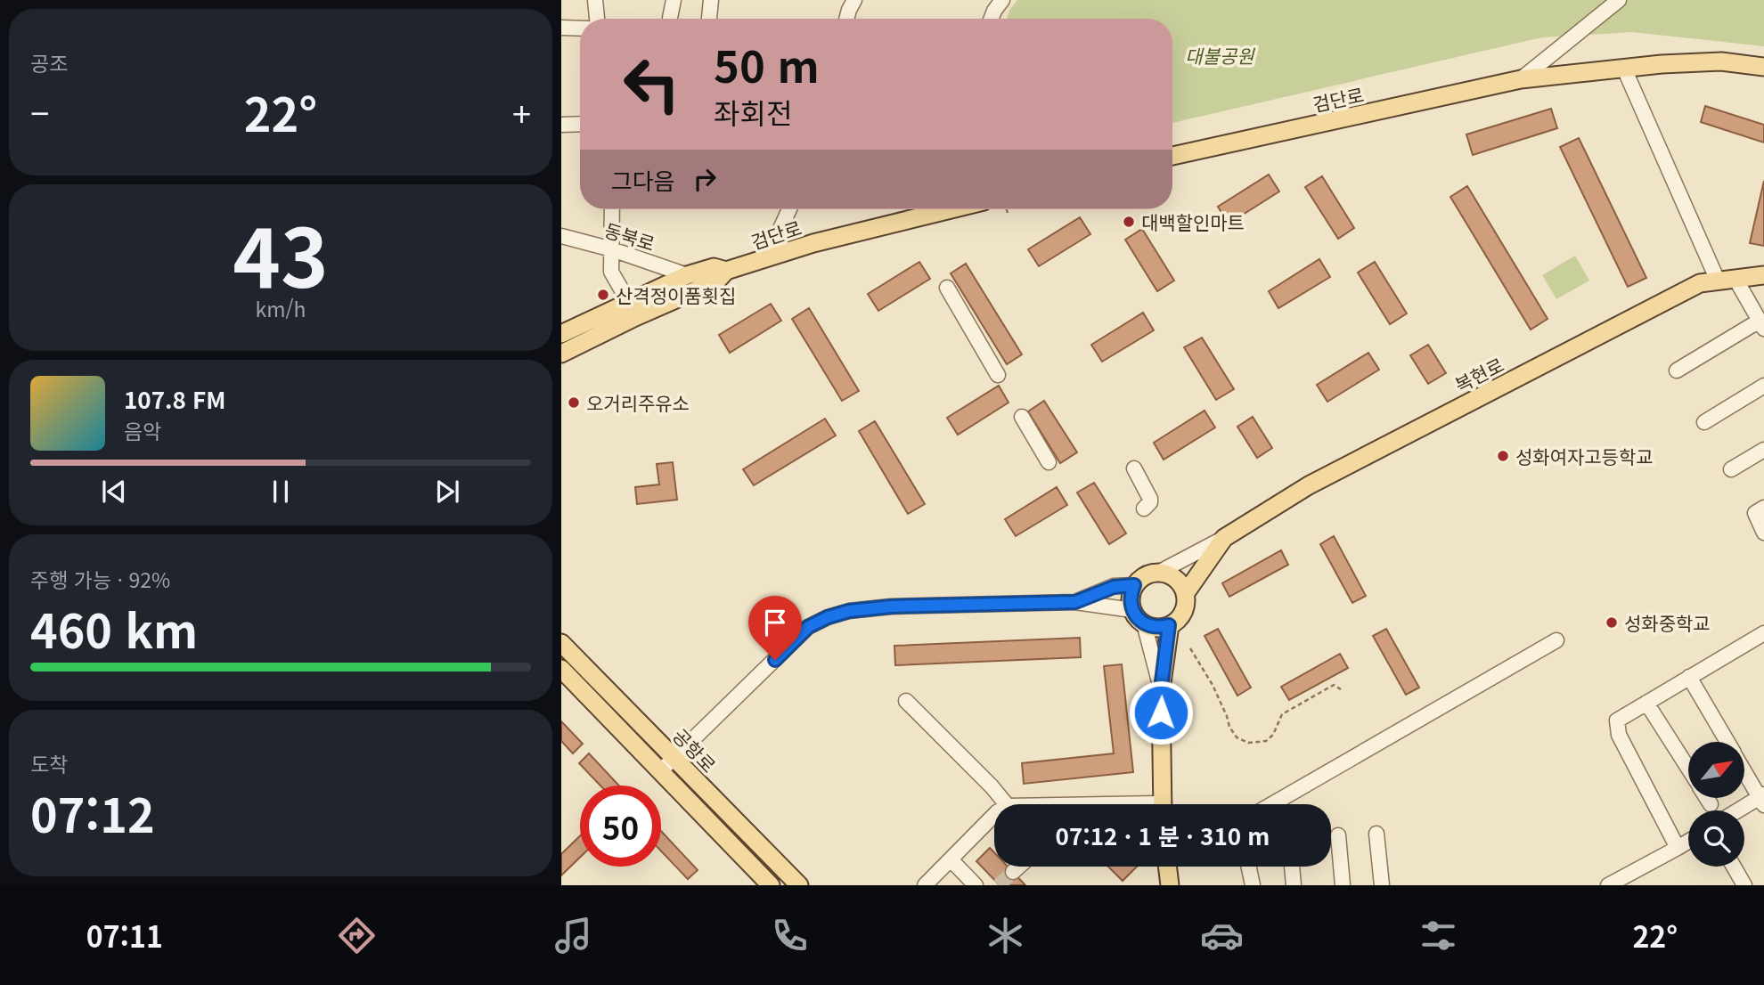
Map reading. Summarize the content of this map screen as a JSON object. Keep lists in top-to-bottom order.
{
  "streets": {
    "main road": ["검단로", "복현로", "공항로"],
    "street": ["동북로"]
  },
  "crossings": [
    ["검단로", "동북로"]
  ],
  "parks": ["대불공원"],
  "places": [
    "대백할인마트",
    "산격정이품횟집",
    "오거리주유소",
    "성화여자고등학교",
    "성화중학교"
  ],
  "north": "top right",
  "page": {
    "tile": [
      "공조",
      ["43", "km/h"],
      ["주행 가능 · 92%", "460 km"],
      ["도착", "07:12"]
    ],
    "turn": ["50 m", "좌회전"],
    "heat": ["−", "22°", "+"],
    "then": "그다음",
    "song": ["107.8 FM", "음악"],
    "limit": "50",
    "trip": "07:12 · 1 분 · 310 m",
    "tabs": ["07:11", "22°"]
  }
}
